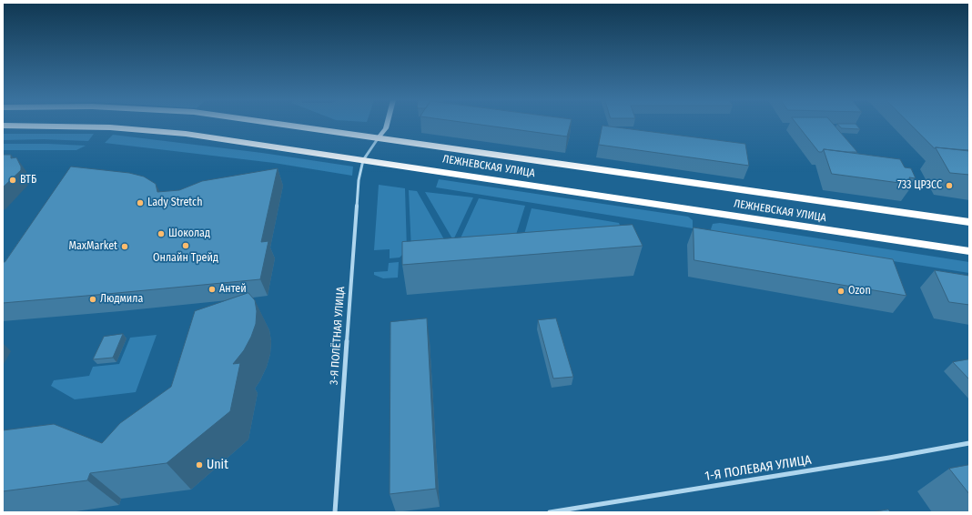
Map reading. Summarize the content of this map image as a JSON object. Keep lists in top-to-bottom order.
{
  "streets": {
    "highway": ["ЛЕЖНЕВСКАЯ УЛИЦА"],
    "street": ["3-Я ПОЛЁТНАЯ УЛИЦА", "1-Я ПОЛЕВАЯ УЛИЦА"]
  },
  "crossings": [
    ["ЛЕЖНЕВСКАЯ УЛИЦА", "3-Я ПОЛЁТНАЯ УЛИЦА"]
  ],
  "places": [
    "ВТБ",
    "733 ЦРЗСС",
    "Lady Stretch",
    "Шоколад",
    "Онлайн Трейд",
    "MaxMarket",
    "Антей",
    "Ozon",
    "Людмила",
    "Unit"
  ]
}
